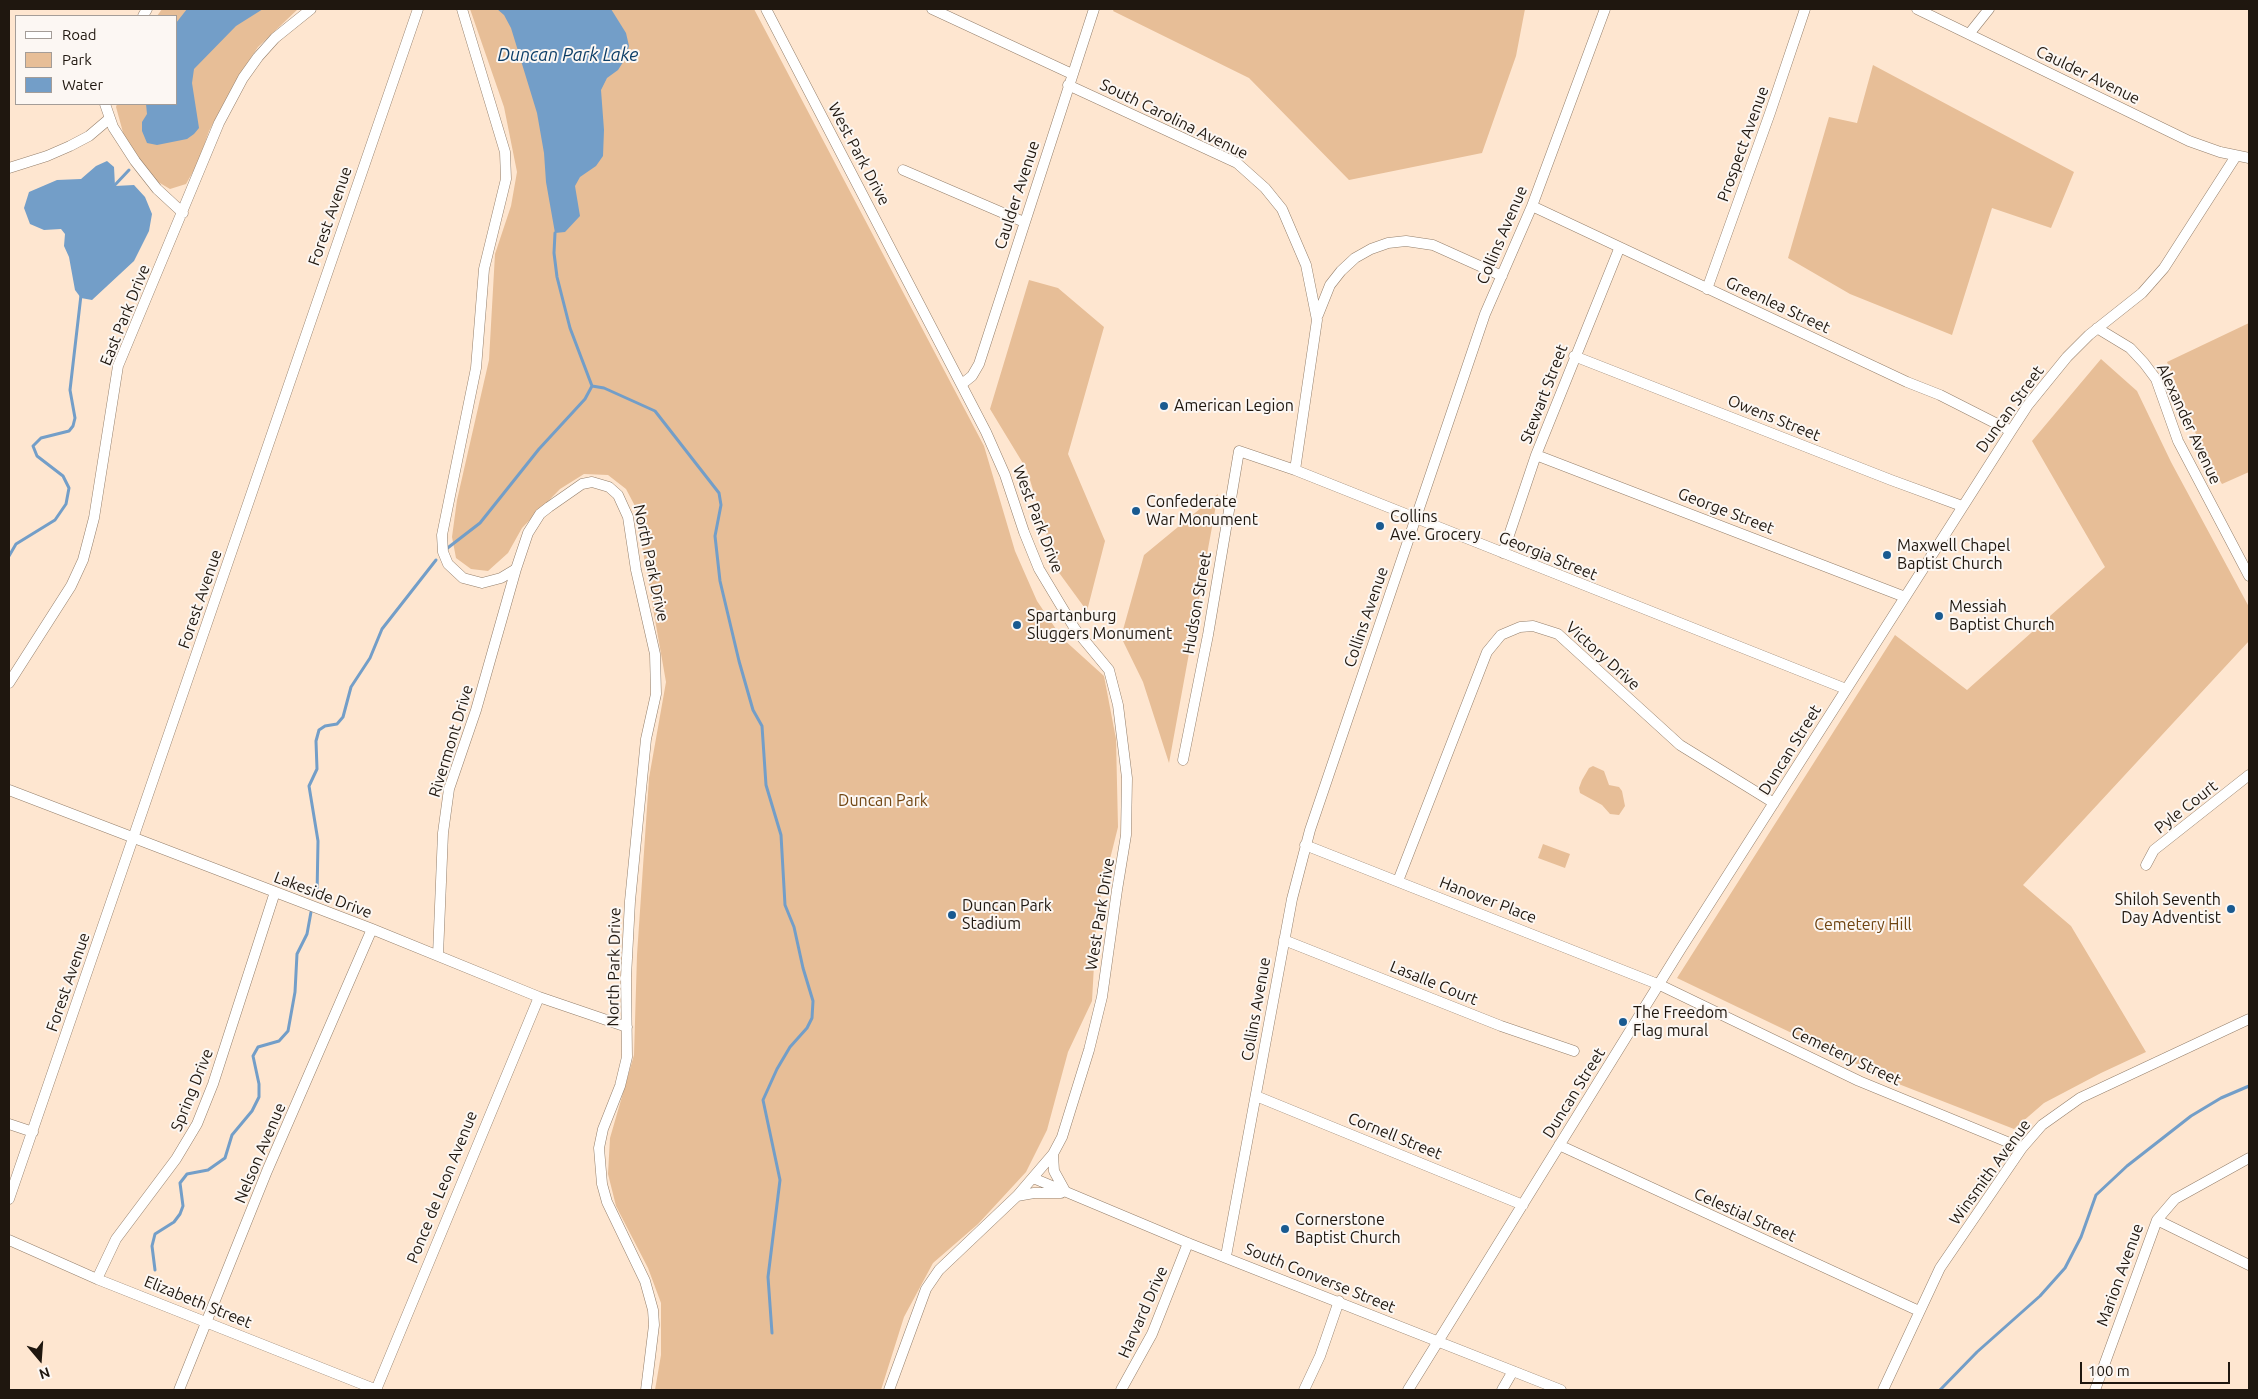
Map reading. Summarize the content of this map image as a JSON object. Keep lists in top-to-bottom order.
{
  "streets": {
    "street": [
      "Caulder Avenue",
      "South Carolina Avenue",
      "Prospect Avenue",
      "West Park Drive",
      "Forest Avenue",
      "Collins Avenue",
      "Greenlea Street",
      "East Park Drive",
      "Stewart Street",
      "Duncan Street",
      "Owens Street",
      "Alexander Avenue",
      "George Street",
      "Georgia Street",
      "North Park Drive",
      "Hudson Street",
      "Victory Drive",
      "Rivermont Drive",
      "Pyle Court",
      "Lakeside Drive",
      "Hanover Place",
      "Lasalle Court",
      "Cemetery Street",
      "Spring Drive",
      "Cornell Street",
      "Nelson Avenue",
      "Winsmith Avenue",
      "Ponce de Leon Avenue",
      "Celestial Street",
      "Marion Avenue",
      "South Converse Street",
      "Elizabeth Street",
      "Harvard Drive"
    ]
  },
  "crossings": [
    ["Caulder Avenue", "South Carolina Avenue"],
    ["Caulder Avenue", "West Park Drive"],
    ["Caulder Avenue", "Duncan Street"],
    ["South Carolina Avenue", "Georgia Street"],
    ["Prospect Avenue", "Greenlea Street"],
    ["West Park Drive", "South Converse Street"],
    ["Forest Avenue", "Lakeside Drive"],
    ["Collins Avenue", "Greenlea Street"],
    ["Collins Avenue", "Georgia Street"],
    ["Collins Avenue", "Hanover Place"],
    ["Collins Avenue", "Lasalle Court"],
    ["Collins Avenue", "Cornell Street"],
    ["Collins Avenue", "South Converse Street"],
    ["Greenlea Street", "Stewart Street"],
    ["Greenlea Street", "Duncan Street"],
    ["Stewart Street", "Owens Street"],
    ["Stewart Street", "George Street"],
    ["Stewart Street", "Georgia Street"],
    ["Duncan Street", "Owens Street"],
    ["Duncan Street", "Alexander Avenue"],
    ["Duncan Street", "George Street"],
    ["Duncan Street", "Georgia Street"],
    ["Duncan Street", "Victory Drive"],
    ["Duncan Street", "Hanover Place"],
    ["Duncan Street", "Cemetery Street"],
    ["Duncan Street", "Cornell Street"],
    ["Duncan Street", "Celestial Street"],
    ["Duncan Street", "South Converse Street"],
    ["Georgia Street", "Hudson Street"],
    ["North Park Drive", "Rivermont Drive"],
    ["North Park Drive", "Lakeside Drive"],
    ["Victory Drive", "Hanover Place"],
    ["Rivermont Drive", "Lakeside Drive"],
    ["Lakeside Drive", "Spring Drive"],
    ["Lakeside Drive", "Nelson Avenue"],
    ["Lakeside Drive", "Ponce de Leon Avenue"],
    ["Hanover Place", "Cemetery Street"],
    ["Cemetery Street", "Winsmith Avenue"],
    ["Spring Drive", "Elizabeth Street"],
    ["Nelson Avenue", "Elizabeth Street"],
    ["Winsmith Avenue", "Celestial Street"],
    ["Ponce de Leon Avenue", "Elizabeth Street"],
    ["South Converse Street", "Harvard Drive"]
  ],
  "water": ["Duncan Park Lake"],
  "parks": ["Duncan Park", "Cemetery Hill"],
  "places": [
    "American Legion",
    "Confederate War Monument",
    "Collins Ave. Grocery",
    "Maxwell Chapel Baptist Church",
    "Messiah Baptist Church",
    "Spartanburg Sluggers Monument",
    "Shiloh Seventh Day Adventist",
    "Duncan Park Stadium",
    "The Freedom Flag mural",
    "Cornerstone Baptist Church"
  ],
  "legend": ["Road", "Park", "Water"],
  "scale_bar": "100 m",
  "north": "bottom"
}
